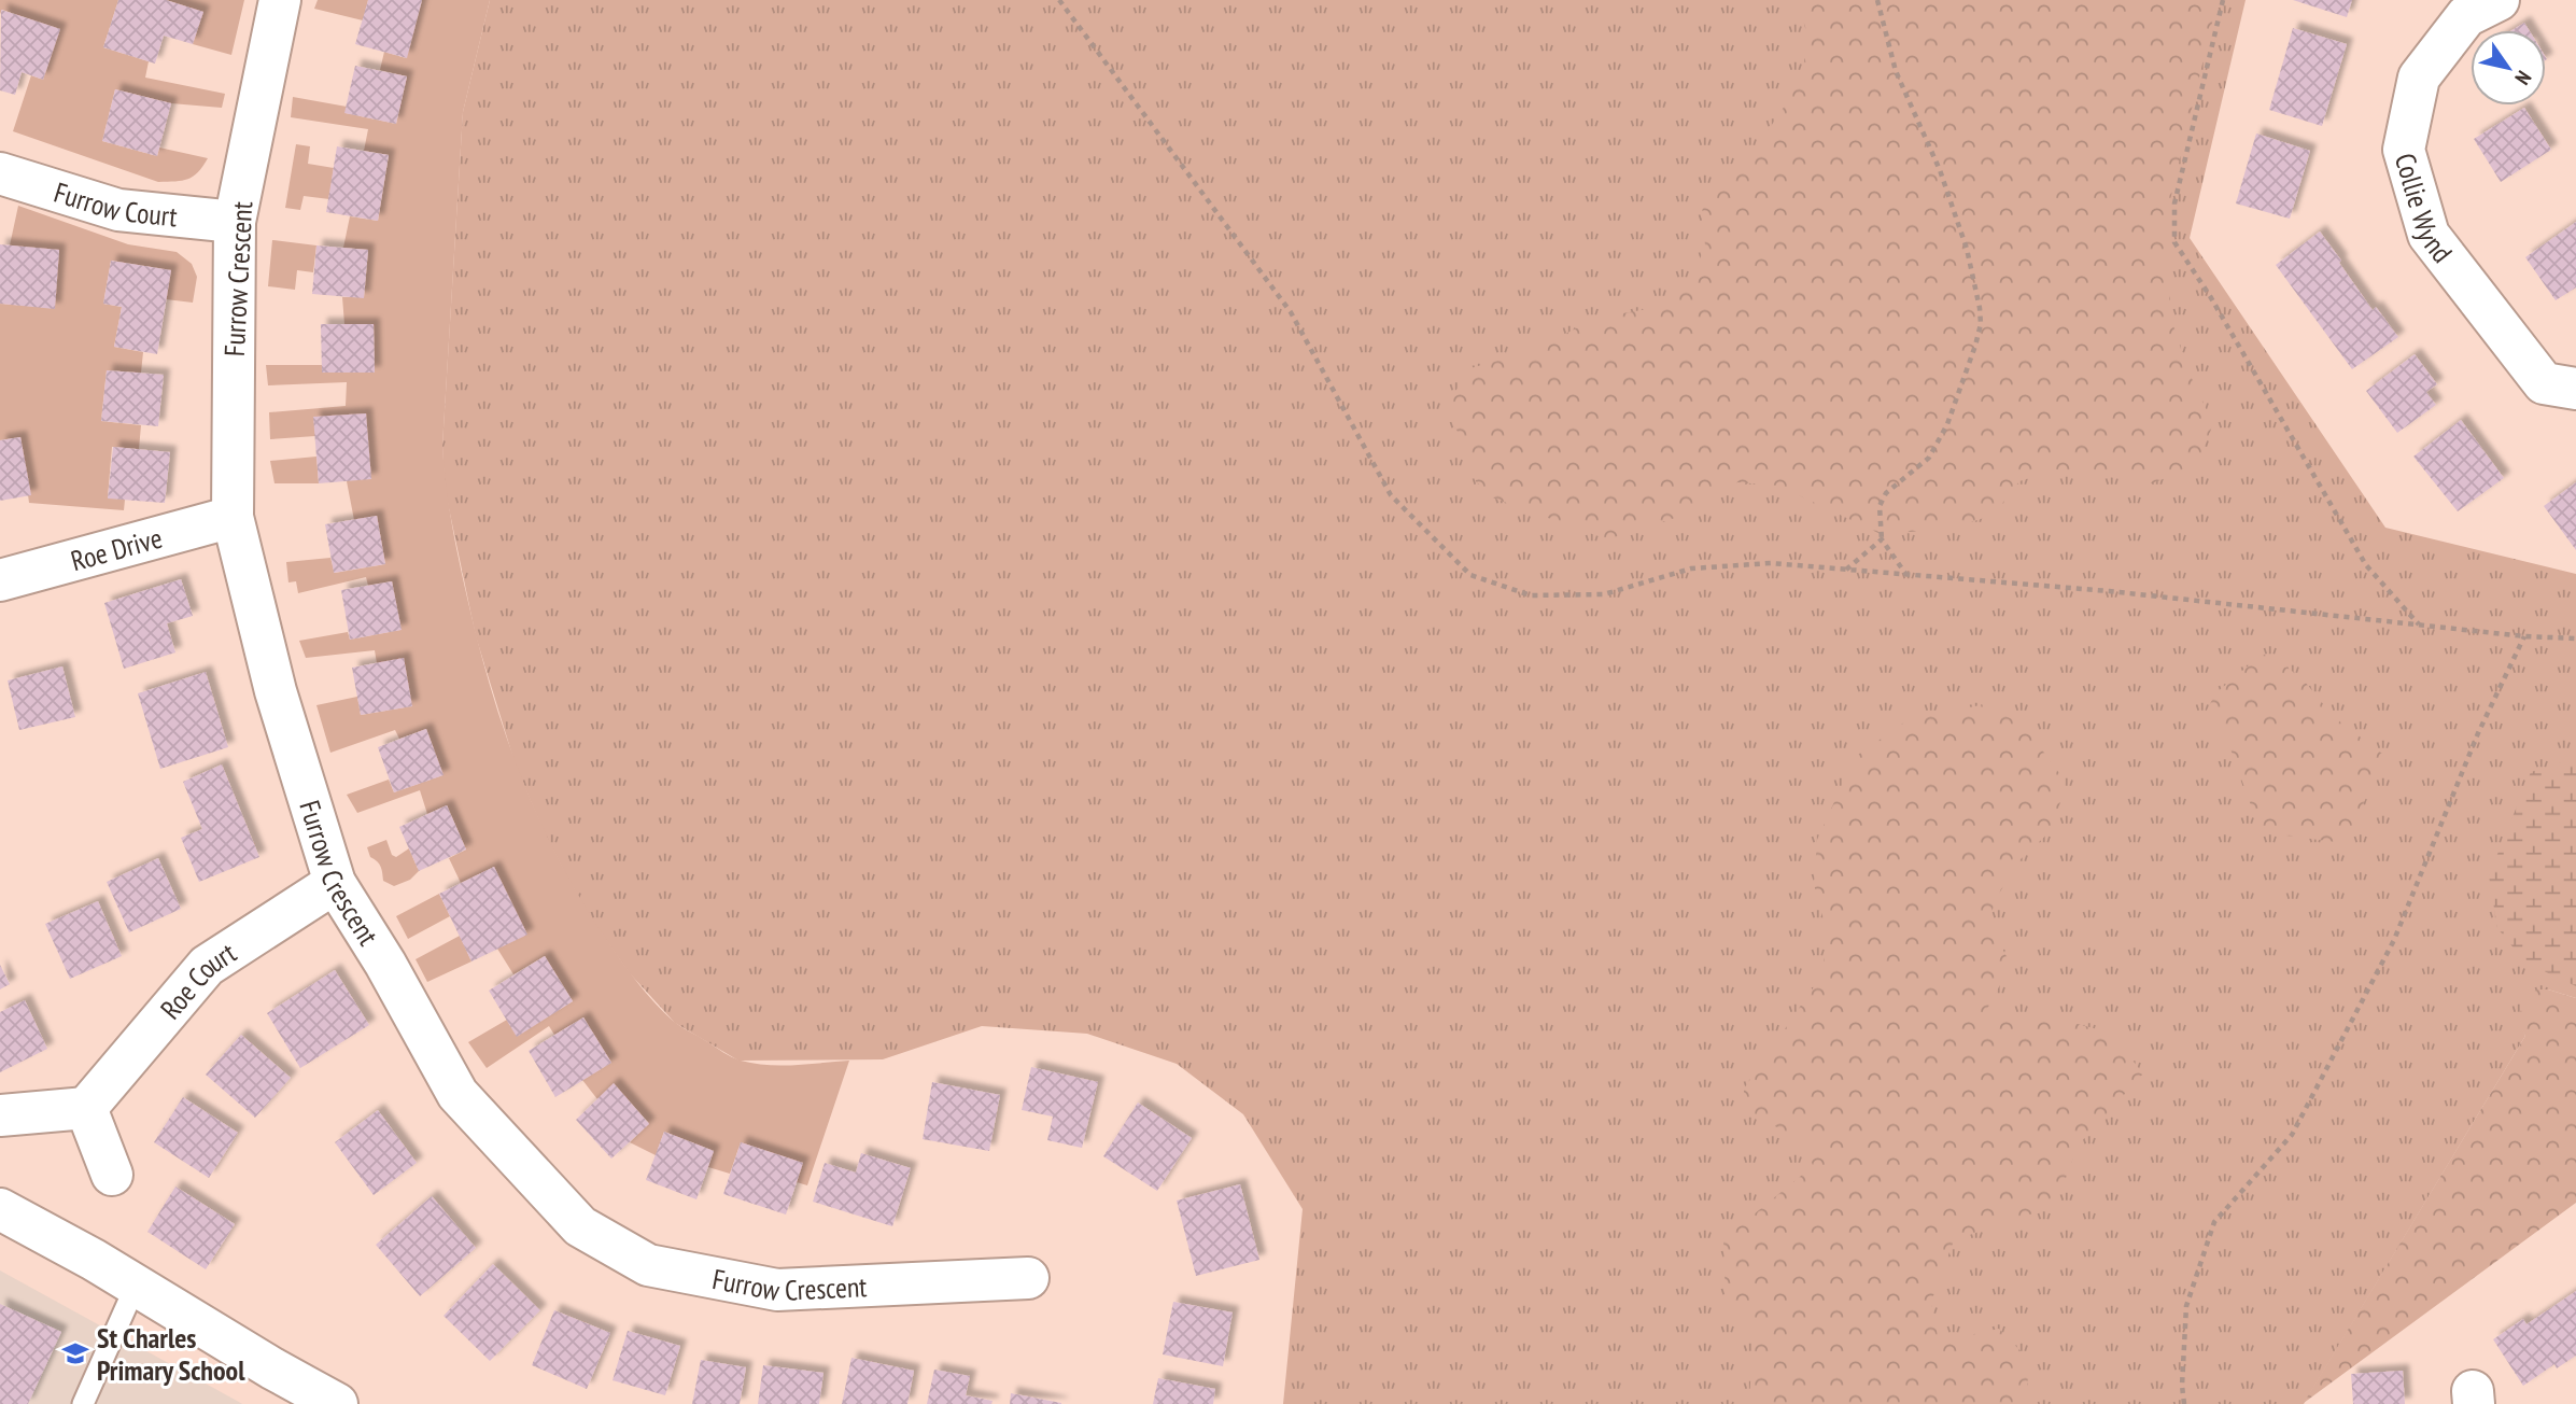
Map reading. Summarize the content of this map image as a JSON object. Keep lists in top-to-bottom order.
{
  "streets": {
    "street": [
      "Furrow Court",
      "Collie Wynd",
      "Furrow Crescent",
      "Roe Drive",
      "Roe Court"
    ]
  },
  "crossings": [
    ["Furrow Court", "Furrow Crescent"],
    ["Furrow Crescent", "Roe Drive"],
    ["Furrow Crescent", "Roe Court"]
  ],
  "places": {
    "school or university": ["St Charles Primary School"]
  },
  "north": "bottom right"
}
